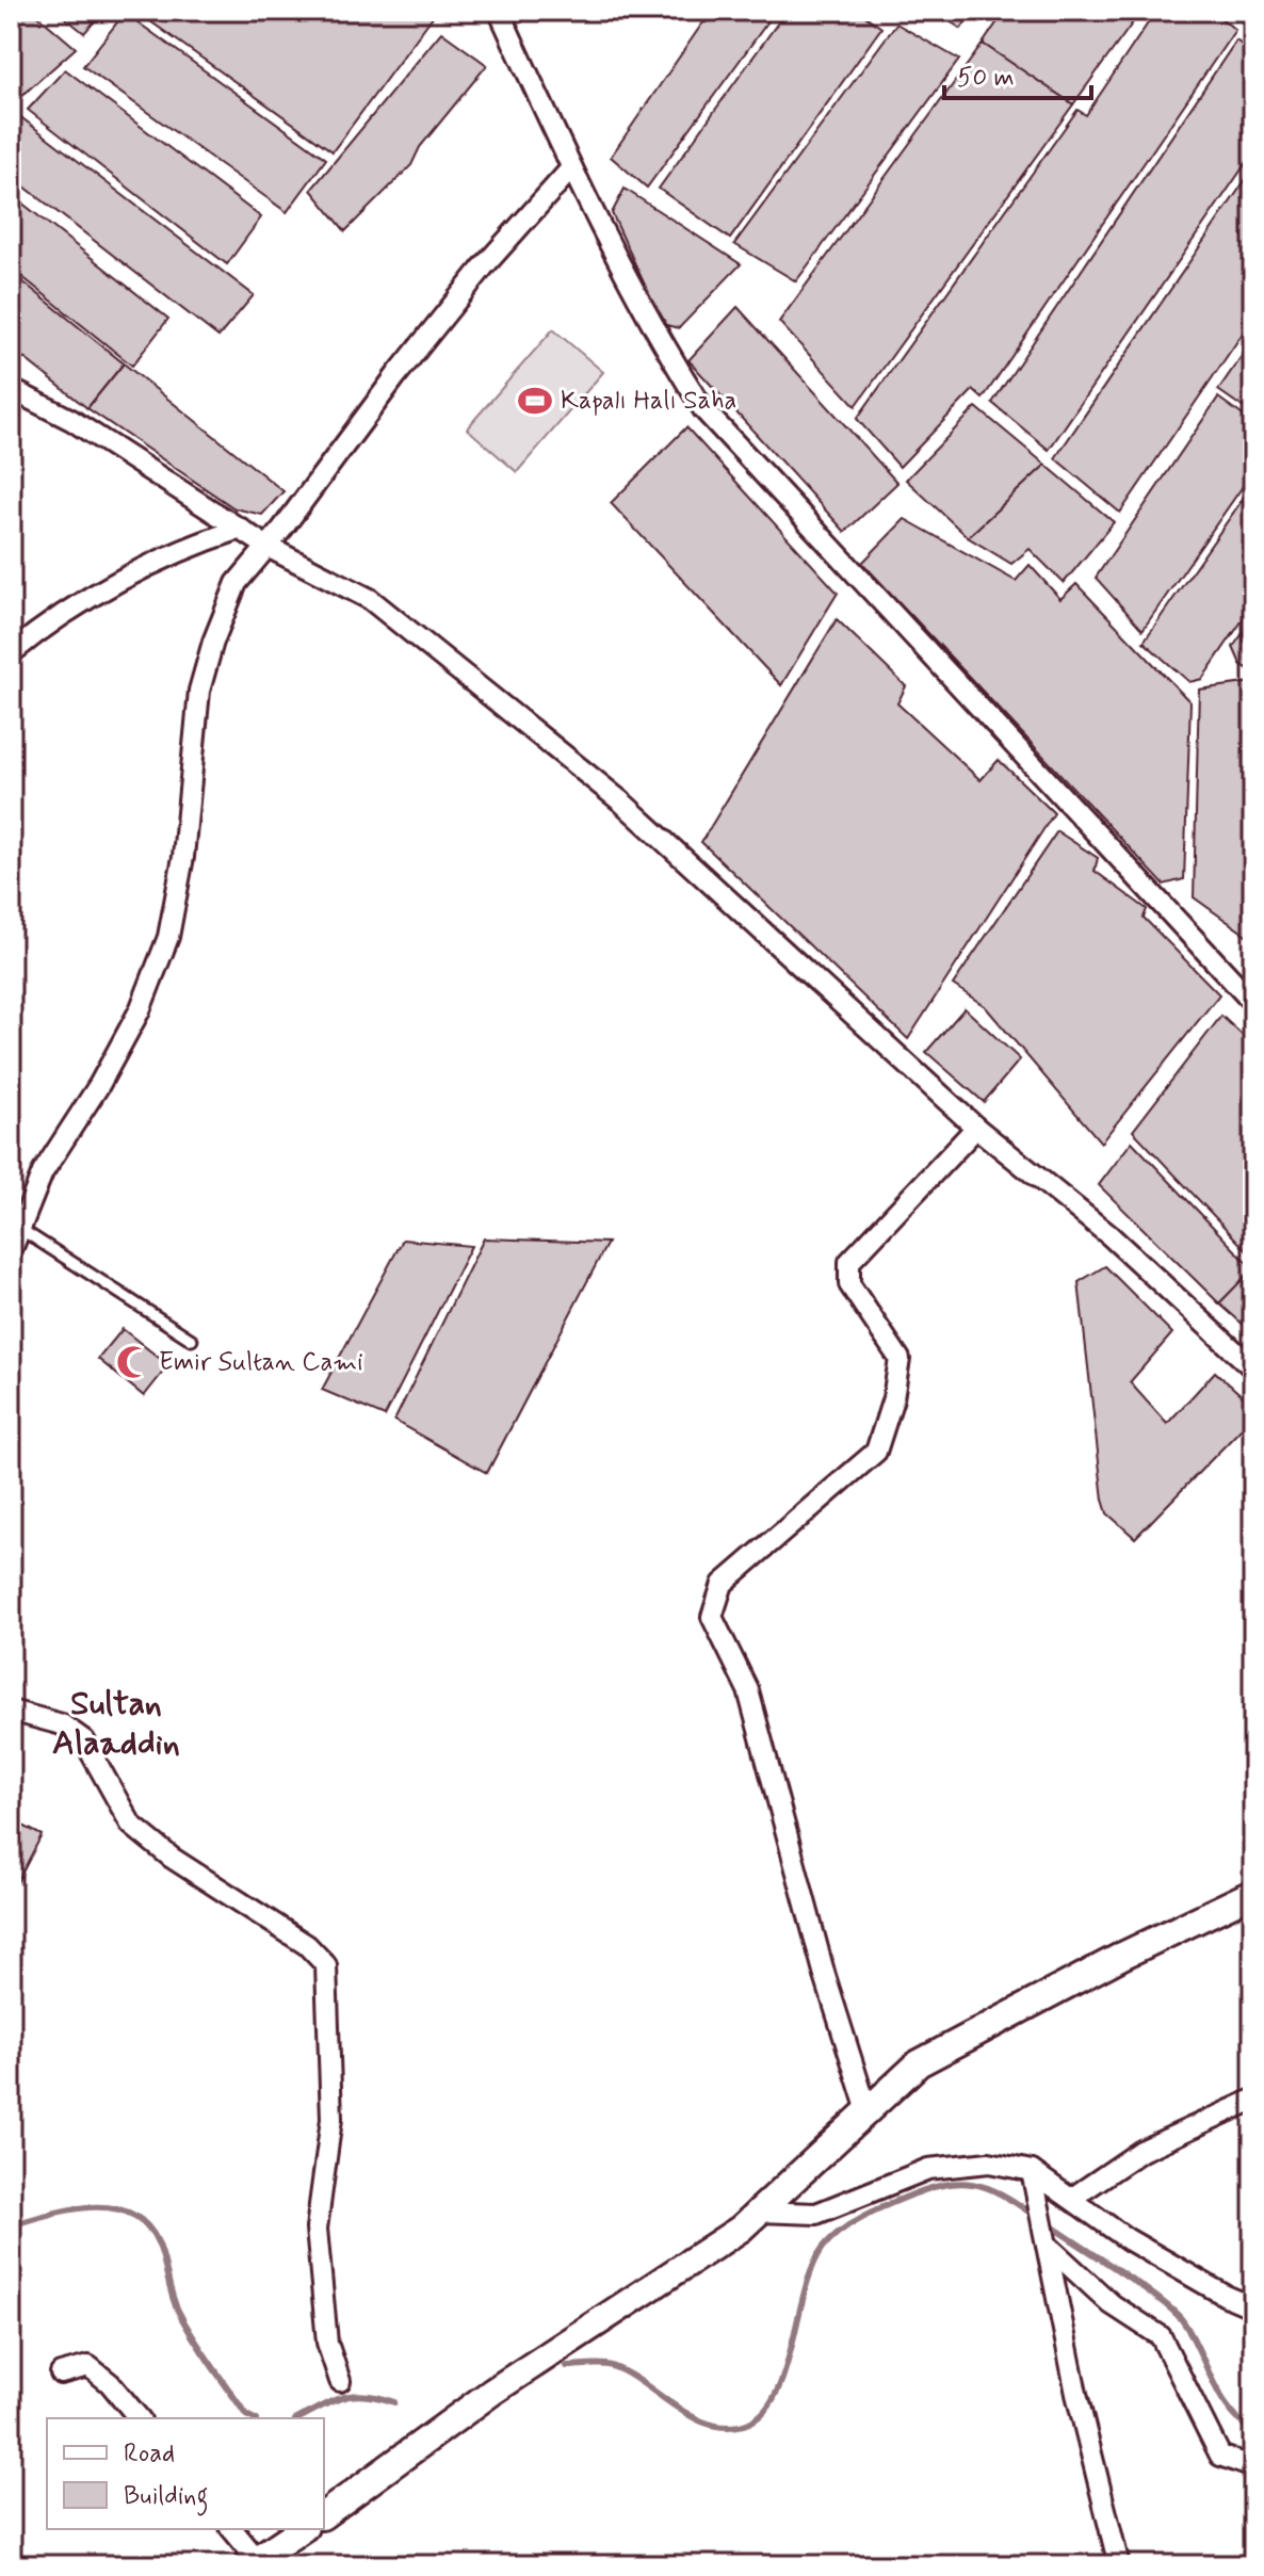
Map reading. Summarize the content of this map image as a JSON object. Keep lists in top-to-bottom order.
{
  "districts": ["Sultan Alaaddin"],
  "places": {
    "sports": ["Kapalı Halı Saha"],
    "mosque": ["Emir Sultan Cami"]
  },
  "legend": ["Road", "Building"],
  "scale_bar": "50 m"
}
